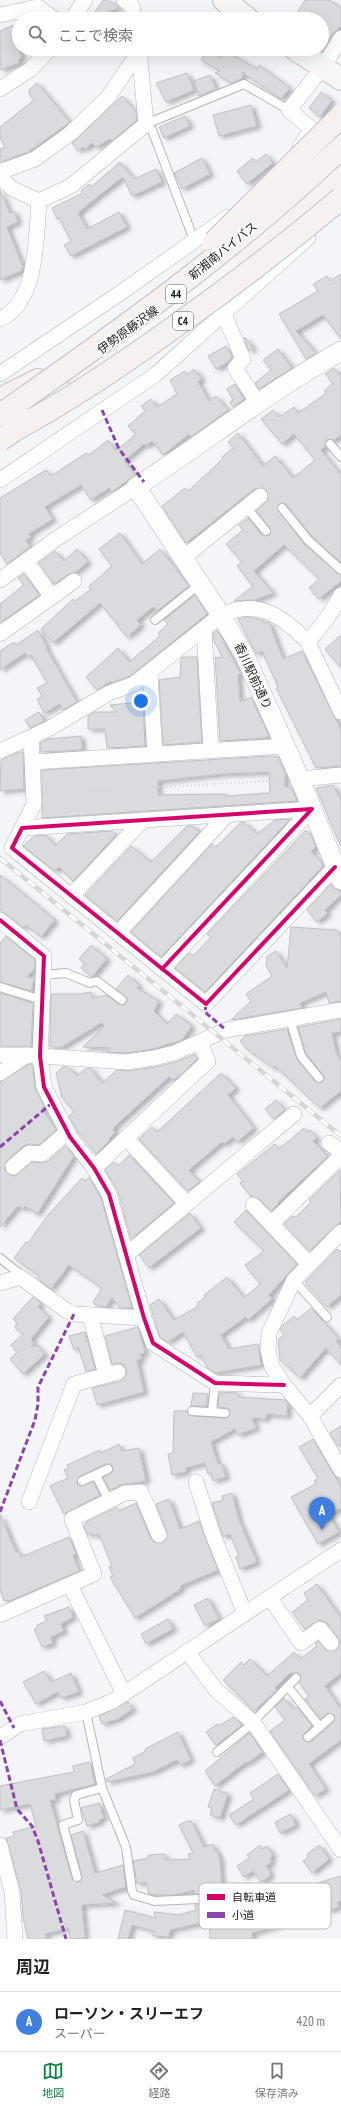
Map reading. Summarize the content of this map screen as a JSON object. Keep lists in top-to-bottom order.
{
  "streets": {
    "highway": ["新湘南バイパス", "C4"],
    "main road": ["44", "伊勢原藤沢線"],
    "street": ["香川駅前通り"]
  },
  "crossings": [
    ["新湘南バイパス", "C4"],
    ["新湘南バイパス", "伊勢原藤沢線"],
    ["C4", "伊勢原藤沢線"]
  ],
  "legend": ["自転車道", "小道"],
  "page": {
    "search": "ここで検索",
    "pins": "A",
    "heading": "周辺",
    "list": [
      {
        "mark": "A",
        "name": "ローソン・スリーエフ",
        "note": "スーパー",
        "value": "420 m"
      }
    ],
    "nav": ["地図", "経路", "保存済み"]
  }
}
